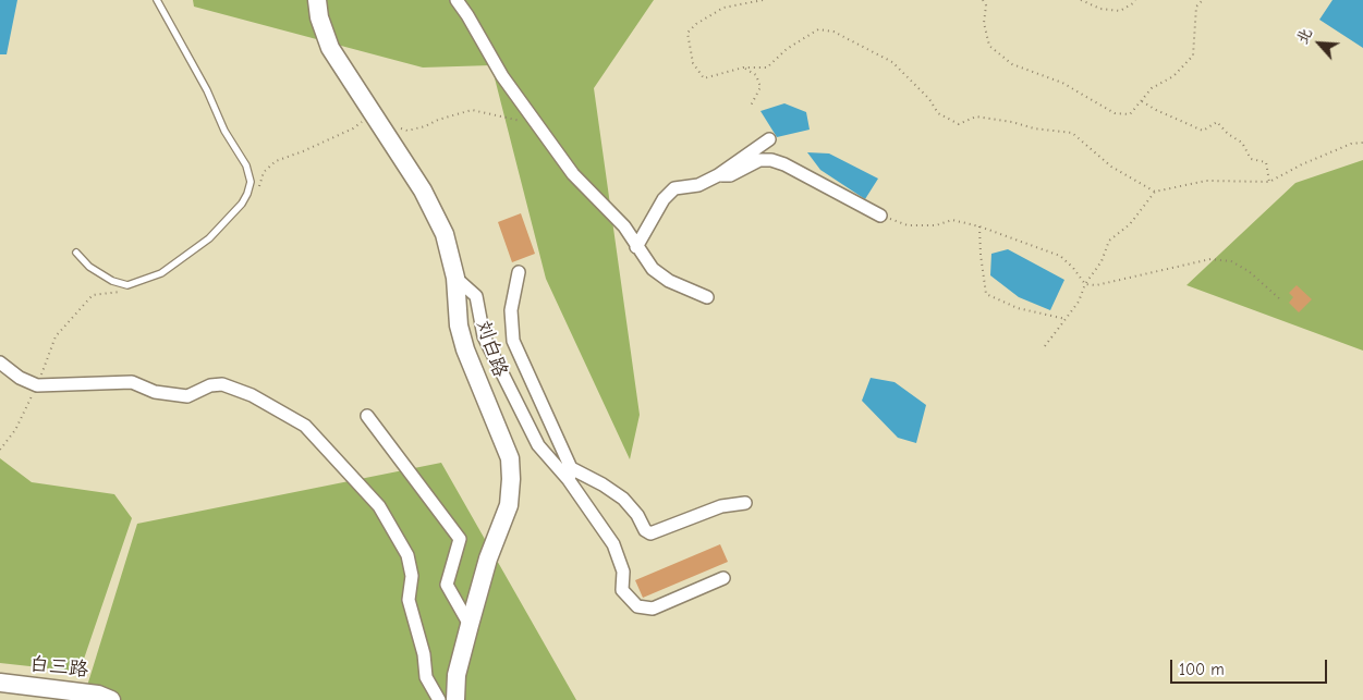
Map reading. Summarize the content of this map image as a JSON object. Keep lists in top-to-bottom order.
{
  "streets": {
    "street": ["刘白路", "白三路"]
  },
  "scale_bar": "100 m",
  "north": "top left"
}
